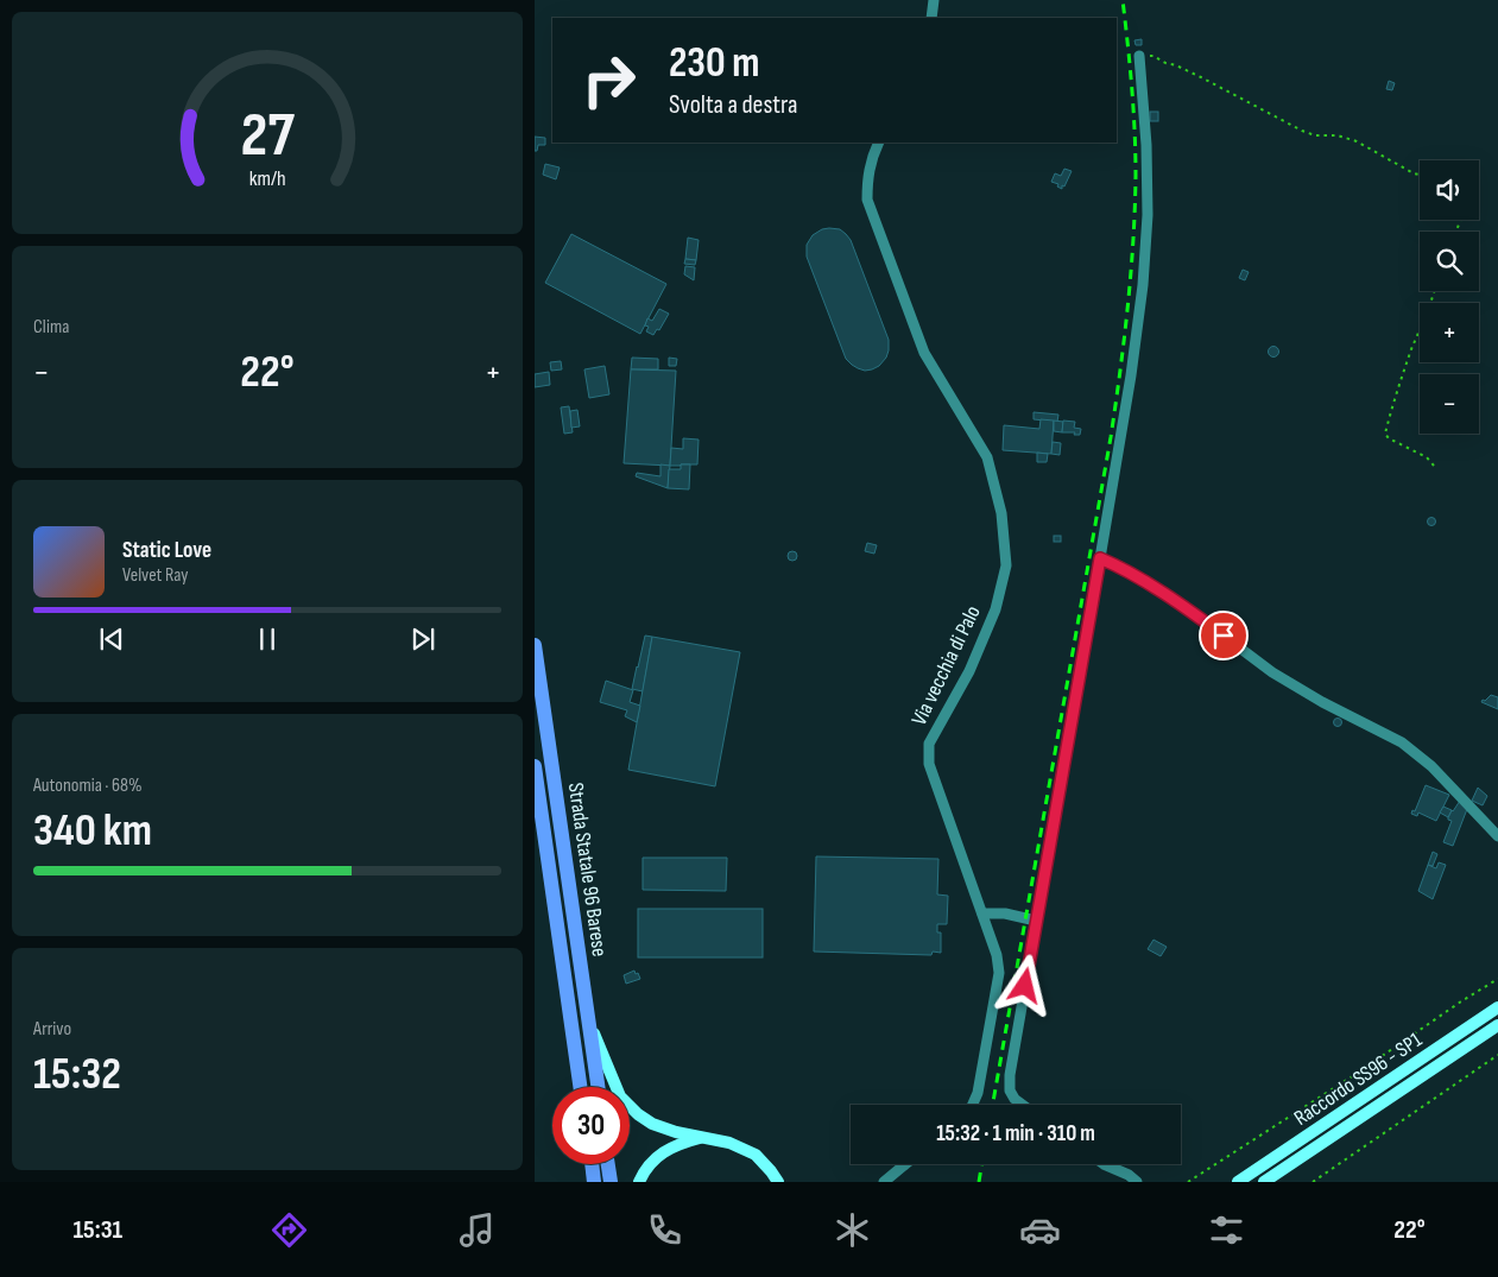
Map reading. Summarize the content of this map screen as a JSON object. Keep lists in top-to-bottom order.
{
  "streets": {
    "main road": ["Strada Statale 96 Barese", "Raccordo SS96 - SP1"],
    "street": ["Via vecchia di Palo"]
  },
  "page": {
    "turn": ["230 m", "Svolta a destra"],
    "map_buttons": ["+", "−"],
    "tile": [
      "Clima",
      ["Autonomia · 68%", "340 km"],
      ["Arrivo", "15:32"]
    ],
    "heat": ["−", "22°", "+"],
    "song": ["Static Love", "Velvet Ray"],
    "limit": "30",
    "trip": "15:32 · 1 min · 310 m",
    "tabs": ["15:31", "22°"],
    "gauge": ["27", "km/h"]
  }
}
